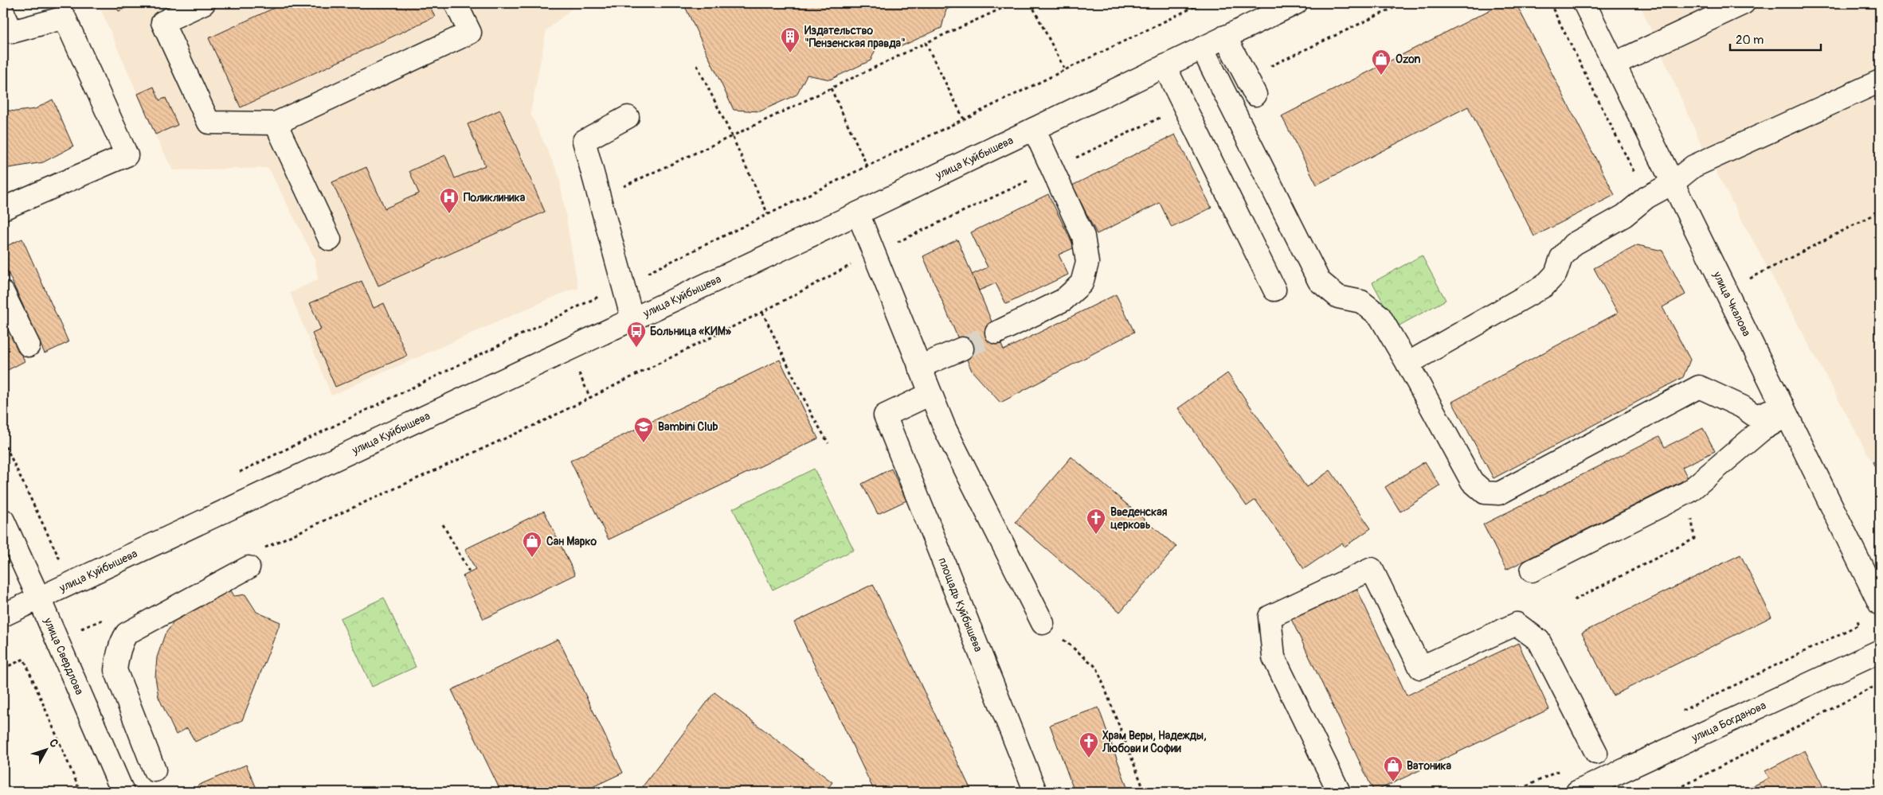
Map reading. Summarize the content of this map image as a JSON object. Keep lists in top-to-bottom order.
{
  "streets": {
    "main road": [
      "улица Куйбышева",
      "улица Чкалова",
      "площадь Куйбышева",
      "улица Свердлова",
      "улица Богданова"
    ]
  },
  "crossings": [
    ["улица Куйбышева", "улица Свердлова"]
  ],
  "places": {
    "building": ["Издательство \"Пензенская правда\""],
    "shop": ["Ozon", "Сан Марко", "Ватоника"],
    "hospital": ["Поликлиника"],
    "bus stop": ["Больница «КИМ»"],
    "school or university": ["Bambini Club"],
    "church": ["Введенская церковь", "Храм Веры, Надежды, Любови и Софии"]
  },
  "scale_bar": "20 m",
  "north": "top right"
}
